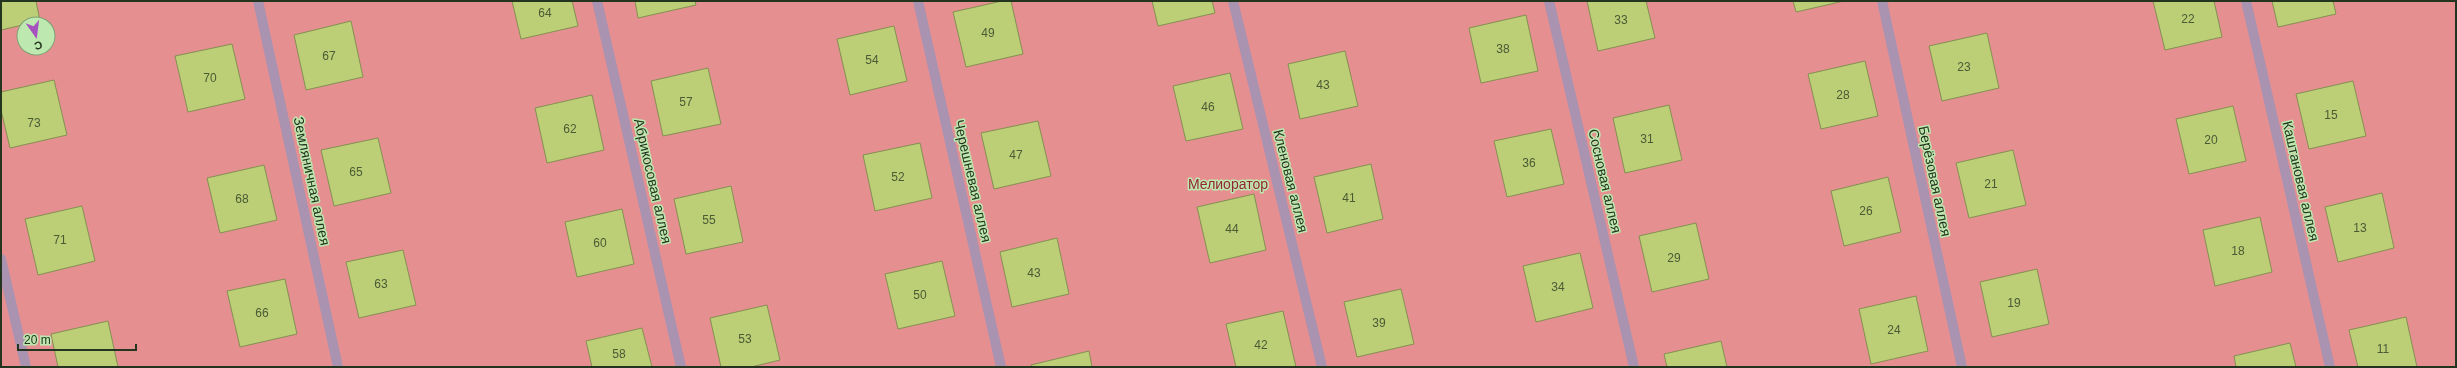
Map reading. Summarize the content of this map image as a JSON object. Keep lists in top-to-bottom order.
{
  "streets": {
    "street": [
      "Земляничная аллея",
      "Абрикосовая аллея",
      "Черешневая аллея",
      "Кленовая аллея",
      "Сосновая аллея",
      "Берёзовая аллея",
      "Каштановая аллея"
    ]
  },
  "parks": ["Мелиоратор"],
  "house_numbers": [
    "64",
    "22",
    "33",
    "49",
    "38",
    "67",
    "54",
    "23",
    "70",
    "43",
    "28",
    "57",
    "46",
    "15",
    "73",
    "62",
    "31",
    "20",
    "47",
    "36",
    "65",
    "52",
    "21",
    "41",
    "68",
    "26",
    "55",
    "13",
    "44",
    "71",
    "60",
    "18",
    "29",
    "43",
    "63",
    "34",
    "50",
    "19",
    "66",
    "39",
    "24",
    "53",
    "42",
    "11",
    "58"
  ],
  "scale_bar": "20 m",
  "north": "bottom"
}
